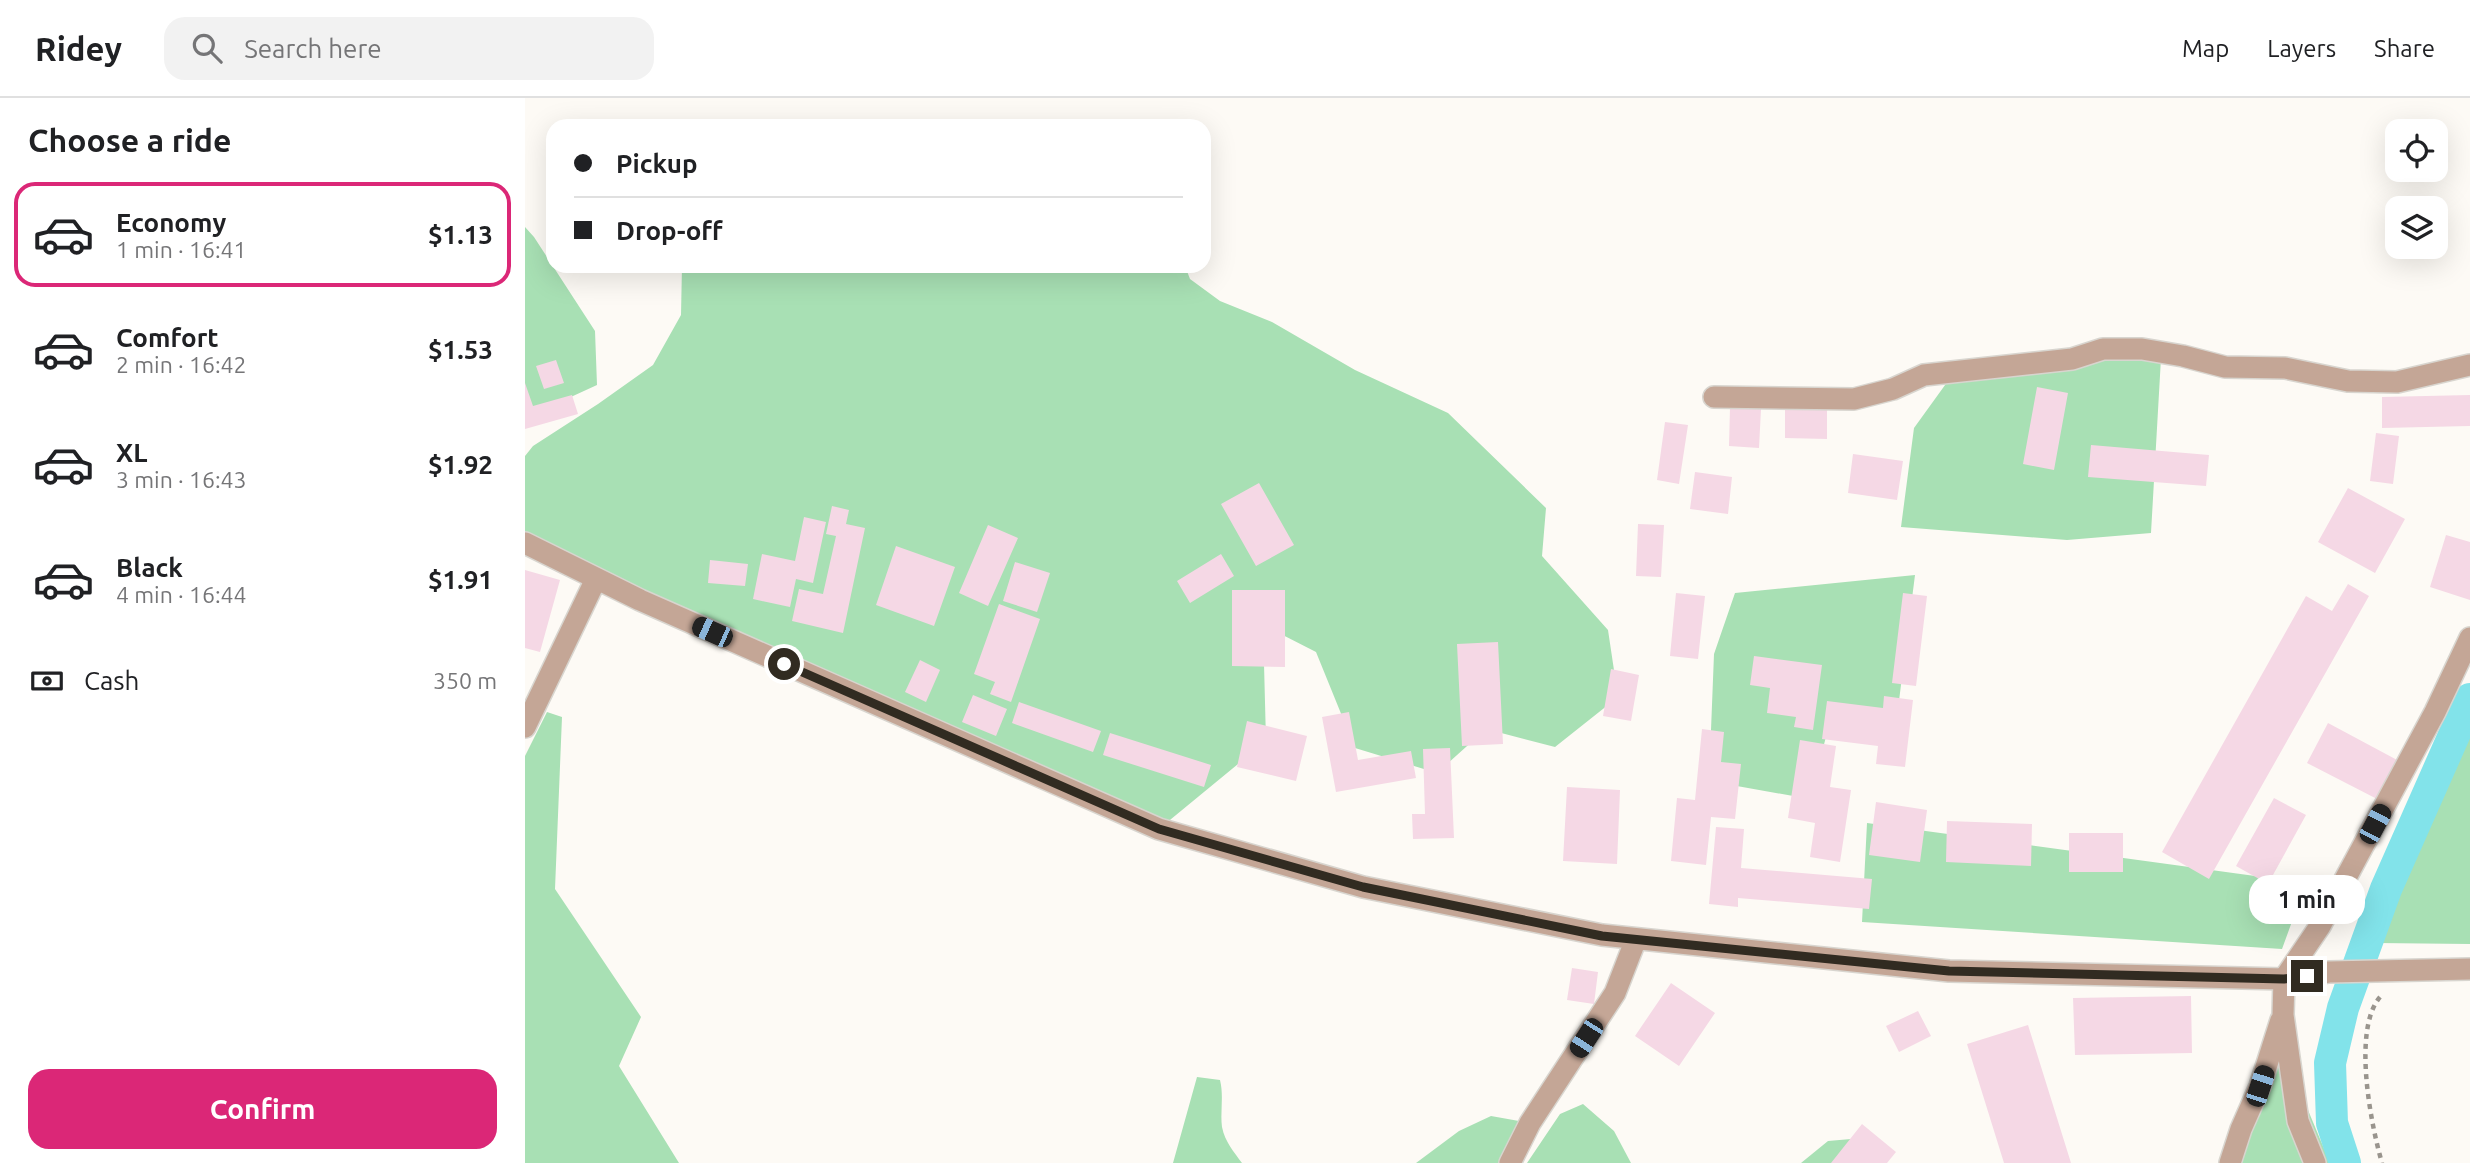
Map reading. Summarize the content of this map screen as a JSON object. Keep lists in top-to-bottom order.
{
  "page": {
    "header": "Ridey",
    "search": "Search here",
    "nav": ["Map", "Layers", "Share"],
    "heading": "Choose a ride",
    "banner": ["Pickup", "Drop-off"],
    "list": [
      {
        "name": "Economy",
        "note": "1 min · 16:41",
        "value": "$1.13"
      },
      {
        "name": "Comfort",
        "note": "2 min · 16:42",
        "value": "$1.53"
      },
      {
        "name": "XL",
        "note": "3 min · 16:43",
        "value": "$1.92"
      },
      {
        "name": "Black",
        "note": "4 min · 16:44",
        "value": "$1.91"
      }
    ],
    "pay": ["Cash", "350 m"],
    "bubble": "1 min",
    "buttons": "Confirm"
  }
}
